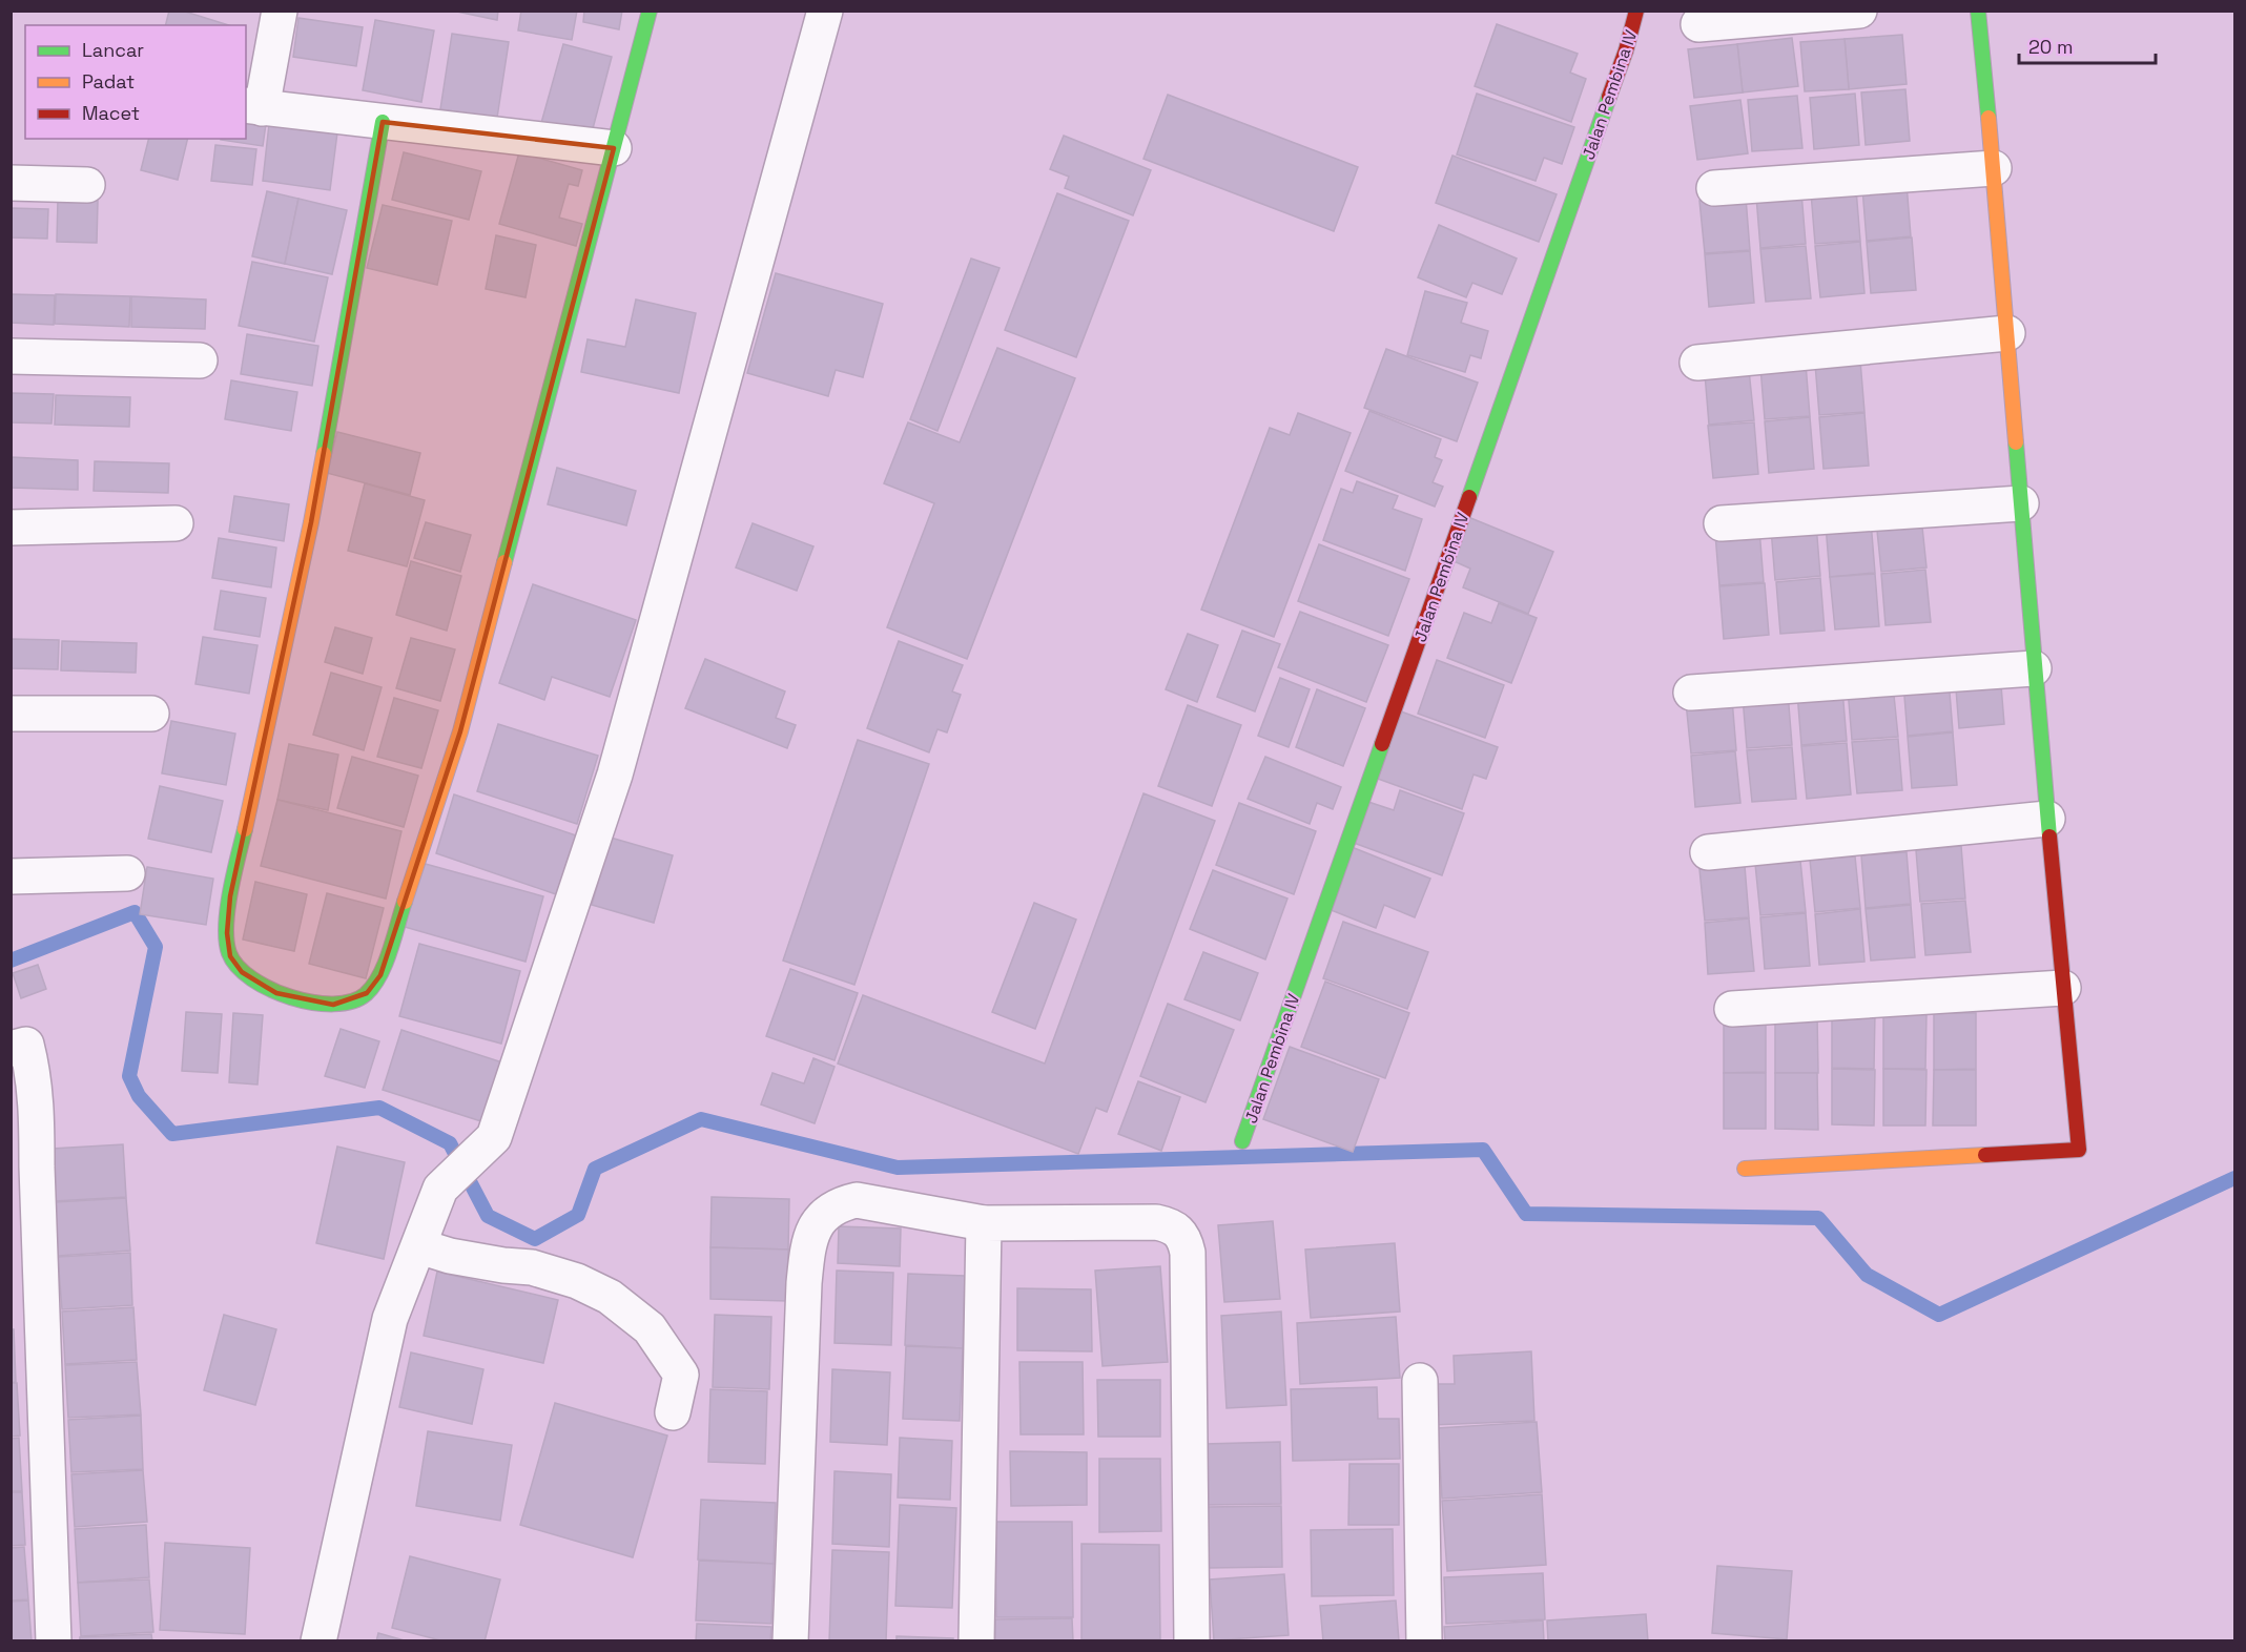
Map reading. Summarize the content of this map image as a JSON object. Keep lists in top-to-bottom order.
{
  "streets": {
    "street": ["Jalan Pembina IV"]
  },
  "legend": ["Lancar", "Padat", "Macet"],
  "scale_bar": "20 m"
}
